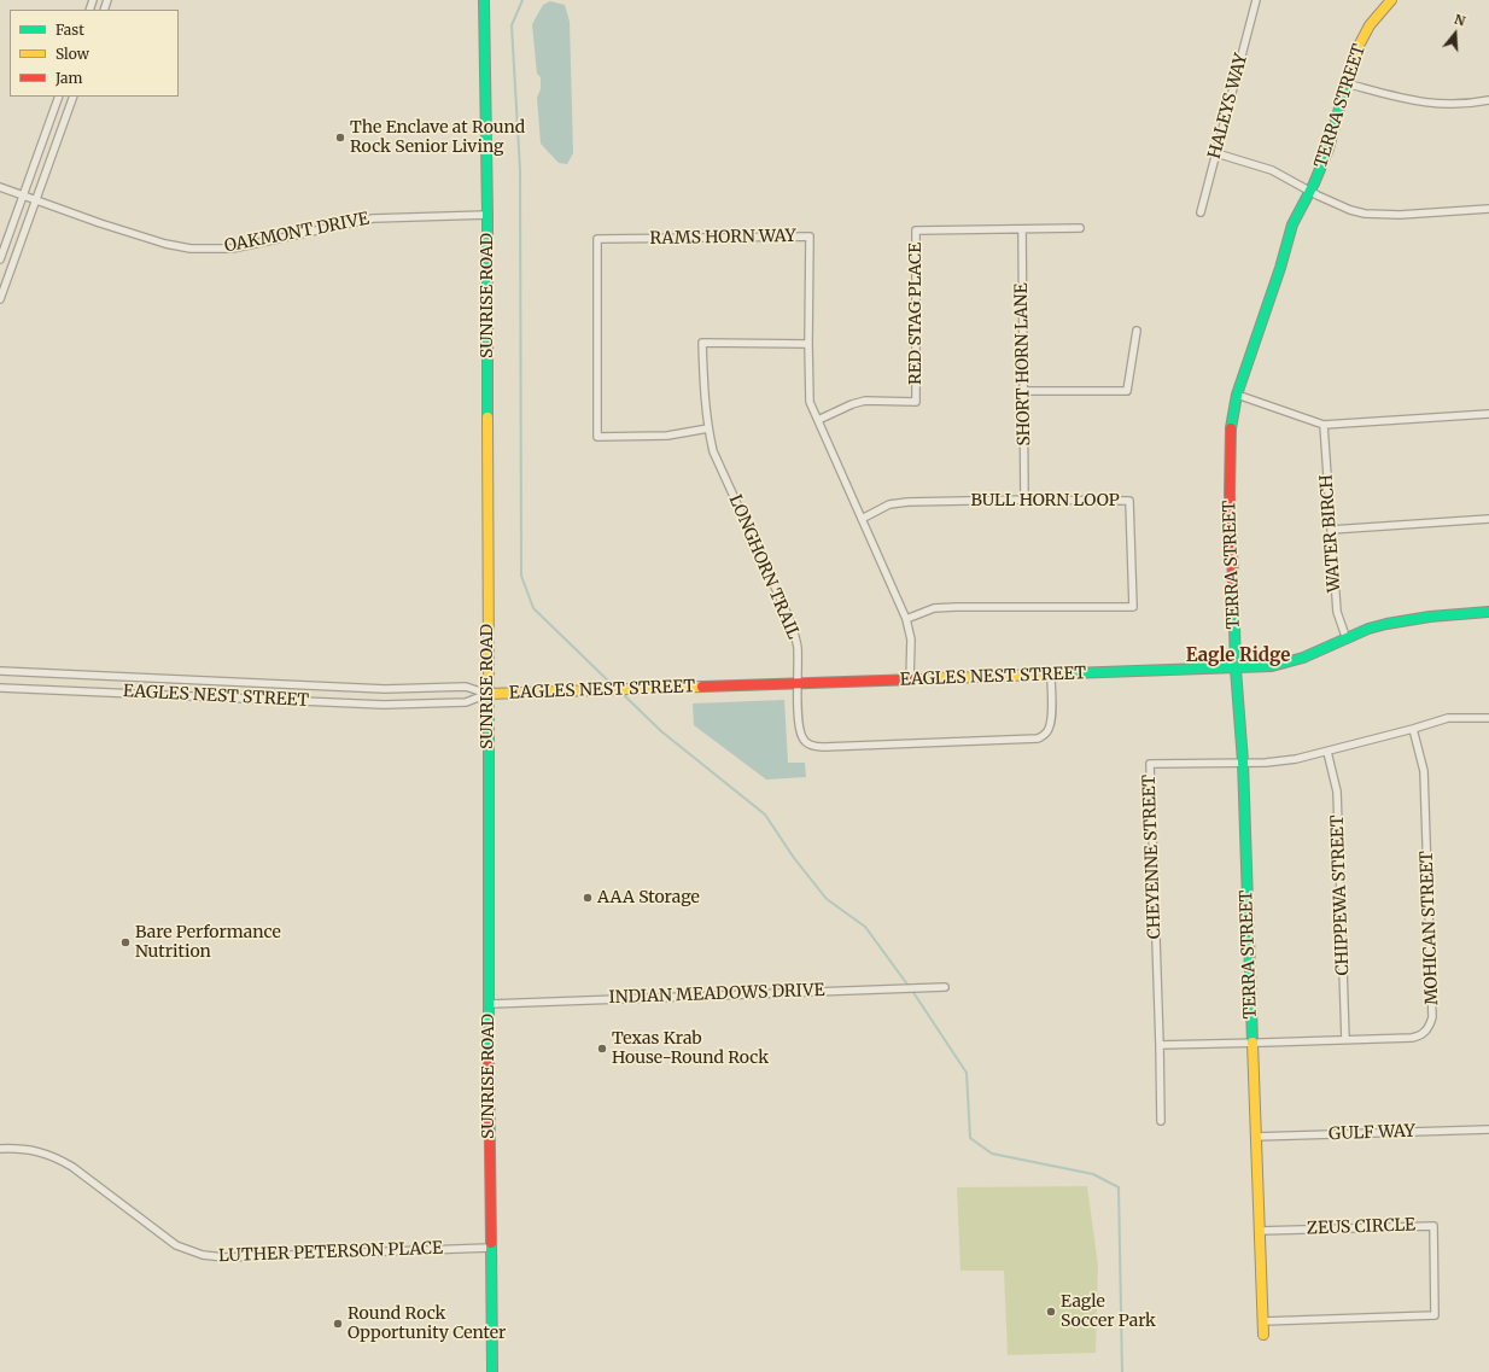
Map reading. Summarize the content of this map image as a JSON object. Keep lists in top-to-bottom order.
{
  "streets": {
    "street": [
      "HALEYS WAY",
      "TERRA STREET",
      "OAKMONT DRIVE",
      "RAMS HORN WAY",
      "SUNRISE ROAD",
      "RED STAG PLACE",
      "SHORT HORN LANE",
      "BULL HORN LOOP",
      "WATER BIRCH",
      "LONGHORN TRAIL",
      "EAGLES NEST STREET",
      "CHEYENNE STREET",
      "CHIPPEWA STREET",
      "MOHICAN STREET",
      "INDIAN MEADOWS DRIVE",
      "GULF WAY",
      "ZEUS CIRCLE",
      "LUTHER PETERSON PLACE"
    ]
  },
  "crossings": [
    ["TERRA STREET", "EAGLES NEST STREET"],
    ["TERRA STREET", "CHEYENNE STREET"],
    ["TERRA STREET", "MOHICAN STREET"],
    ["TERRA STREET", "GULF WAY"],
    ["TERRA STREET", "ZEUS CIRCLE"],
    ["OAKMONT DRIVE", "SUNRISE ROAD"],
    ["RAMS HORN WAY", "RED STAG PLACE"],
    ["RAMS HORN WAY", "BULL HORN LOOP"],
    ["RAMS HORN WAY", "LONGHORN TRAIL"],
    ["RAMS HORN WAY", "EAGLES NEST STREET"],
    ["SUNRISE ROAD", "EAGLES NEST STREET"],
    ["SUNRISE ROAD", "INDIAN MEADOWS DRIVE"],
    ["SUNRISE ROAD", "LUTHER PETERSON PLACE"],
    ["RED STAG PLACE", "SHORT HORN LANE"],
    ["SHORT HORN LANE", "BULL HORN LOOP"],
    ["WATER BIRCH", "EAGLES NEST STREET"],
    ["LONGHORN TRAIL", "EAGLES NEST STREET"],
    ["CHEYENNE STREET", "CHIPPEWA STREET"],
    ["CHEYENNE STREET", "MOHICAN STREET"],
    ["CHIPPEWA STREET", "MOHICAN STREET"]
  ],
  "districts": ["Eagle Ridge"],
  "places": [
    "The Enclave at Round Rock Senior Living",
    "AAA Storage",
    "Bare Performance Nutrition",
    "Texas Krab House-Round Rock",
    "Eagle Soccer Park",
    "Round Rock Opportunity Center"
  ],
  "legend": ["Fast", "Slow", "Jam"],
  "north": "top"
}
